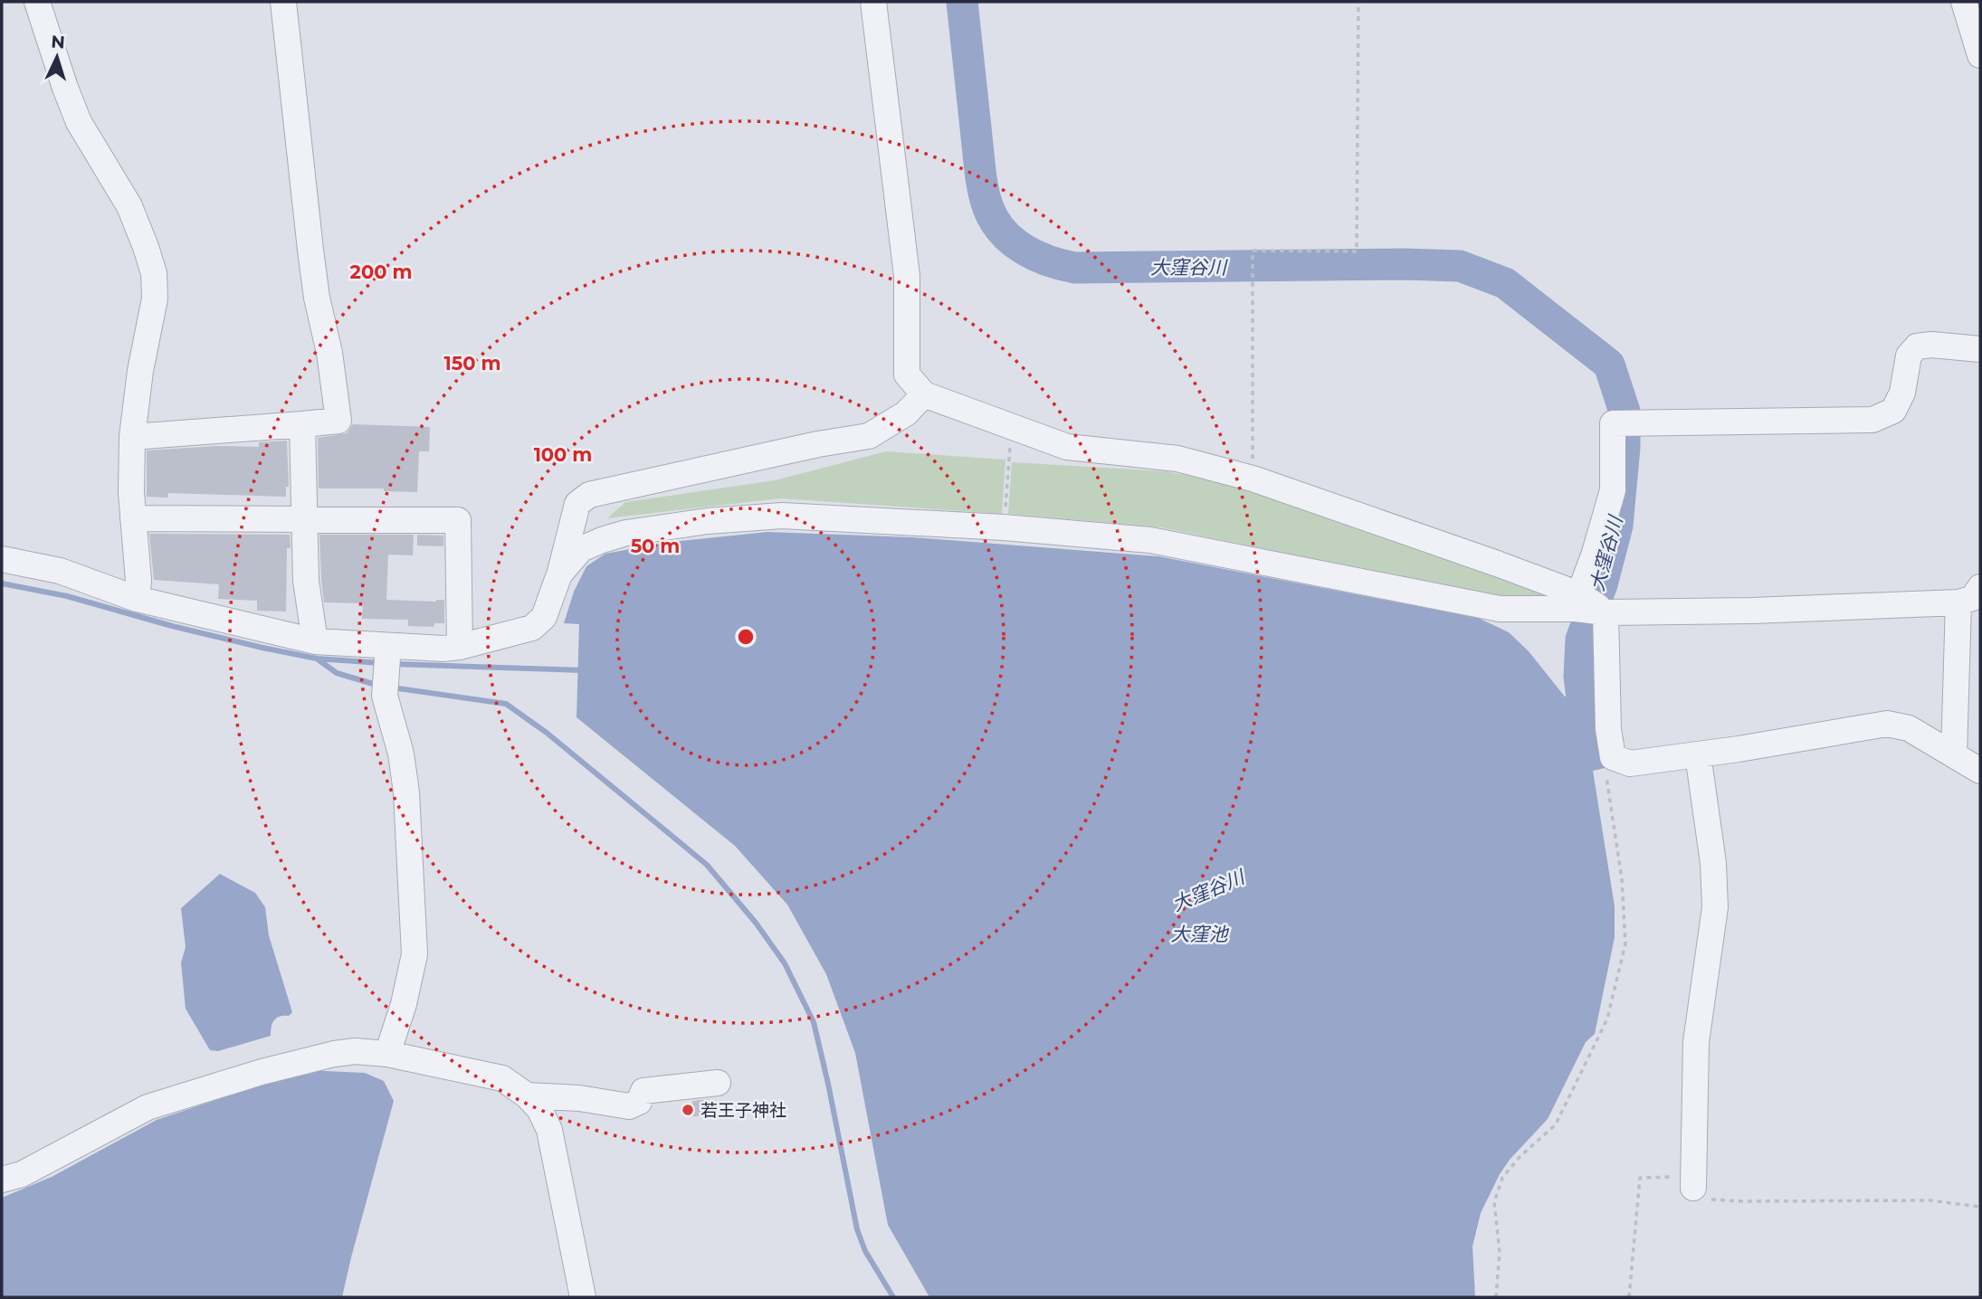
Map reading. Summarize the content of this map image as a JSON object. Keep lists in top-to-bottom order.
{
  "water": ["大窪谷川", "大窪池"],
  "places": ["若王子神社"],
  "north": "top",
  "rings": [
    "200 m",
    "150 m",
    "100 m",
    "50 m"
  ]
}
